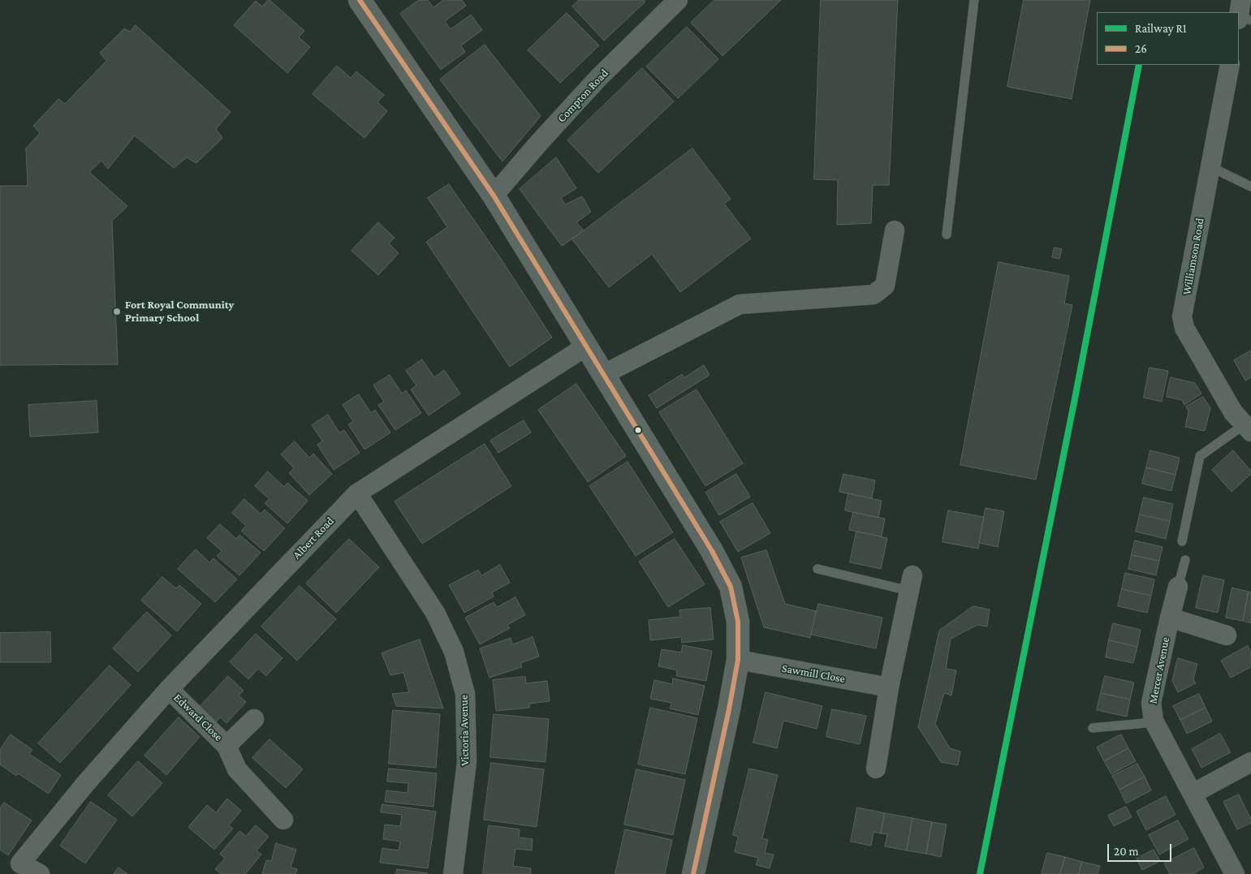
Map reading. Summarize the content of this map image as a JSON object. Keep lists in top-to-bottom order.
{
  "streets": {
    "street": [
      "Compton Road",
      "Williamson Road",
      "Albert Road",
      "Mercer Avenue",
      "Sawmill Close",
      "Edward Close",
      "Victoria Avenue"
    ]
  },
  "crossings": [
    ["Albert Road", "Edward Close"],
    ["Albert Road", "Victoria Avenue"]
  ],
  "places": ["Fort Royal Community Primary School"],
  "lines": ["transit line 26", "rail line R1"],
  "legend": ["Railway R1", "26"],
  "scale_bar": "20 m"
}
